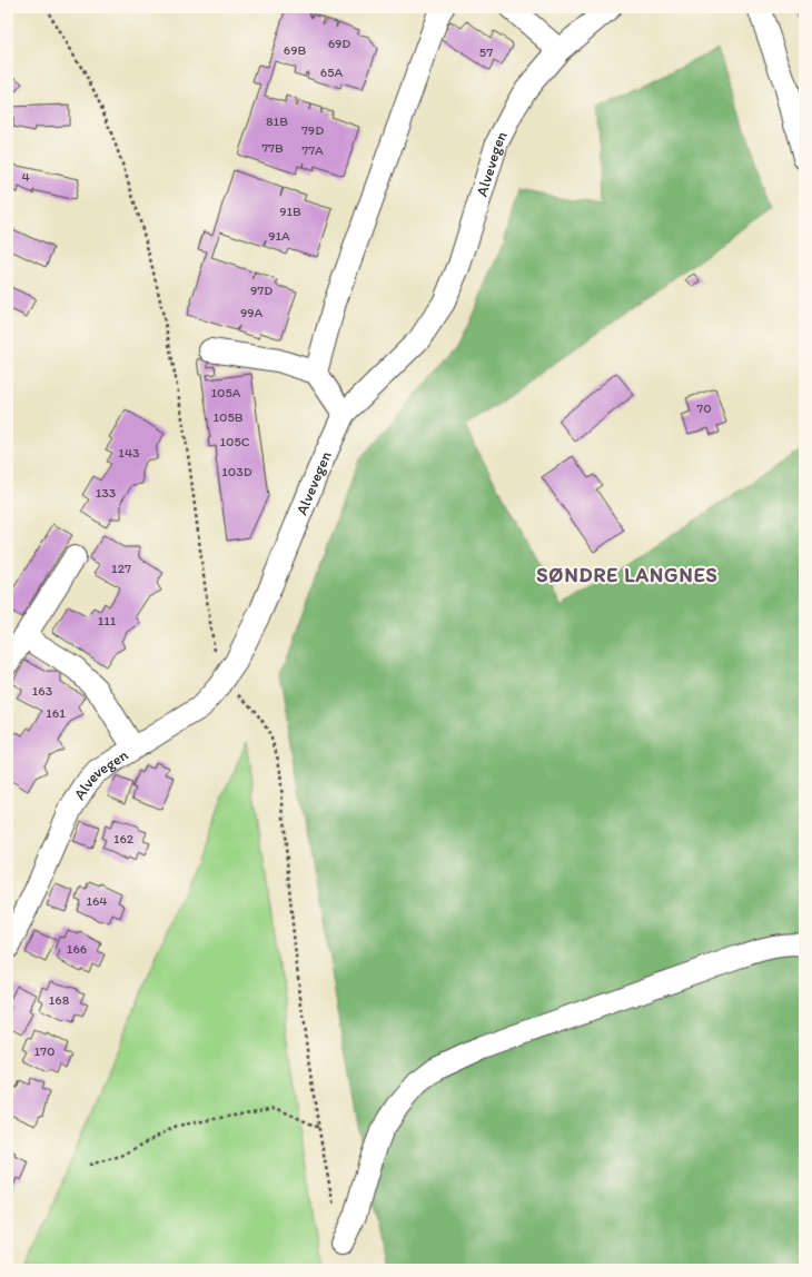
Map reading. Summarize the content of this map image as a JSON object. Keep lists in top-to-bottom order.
{
  "streets": {
    "street": ["Alvevegen"]
  },
  "districts": ["SØNDRE LANGNES"],
  "house_numbers": [
    "69D",
    "69B",
    "57",
    "65A",
    "81B",
    "79D",
    "77B",
    "77A",
    "4",
    "91B",
    "91A",
    "97D",
    "99A",
    "105A",
    "70",
    "105B",
    "105C",
    "143",
    "103D",
    "133",
    "127",
    "111",
    "163",
    "161",
    "162",
    "164",
    "166",
    "168",
    "170"
  ]
}
